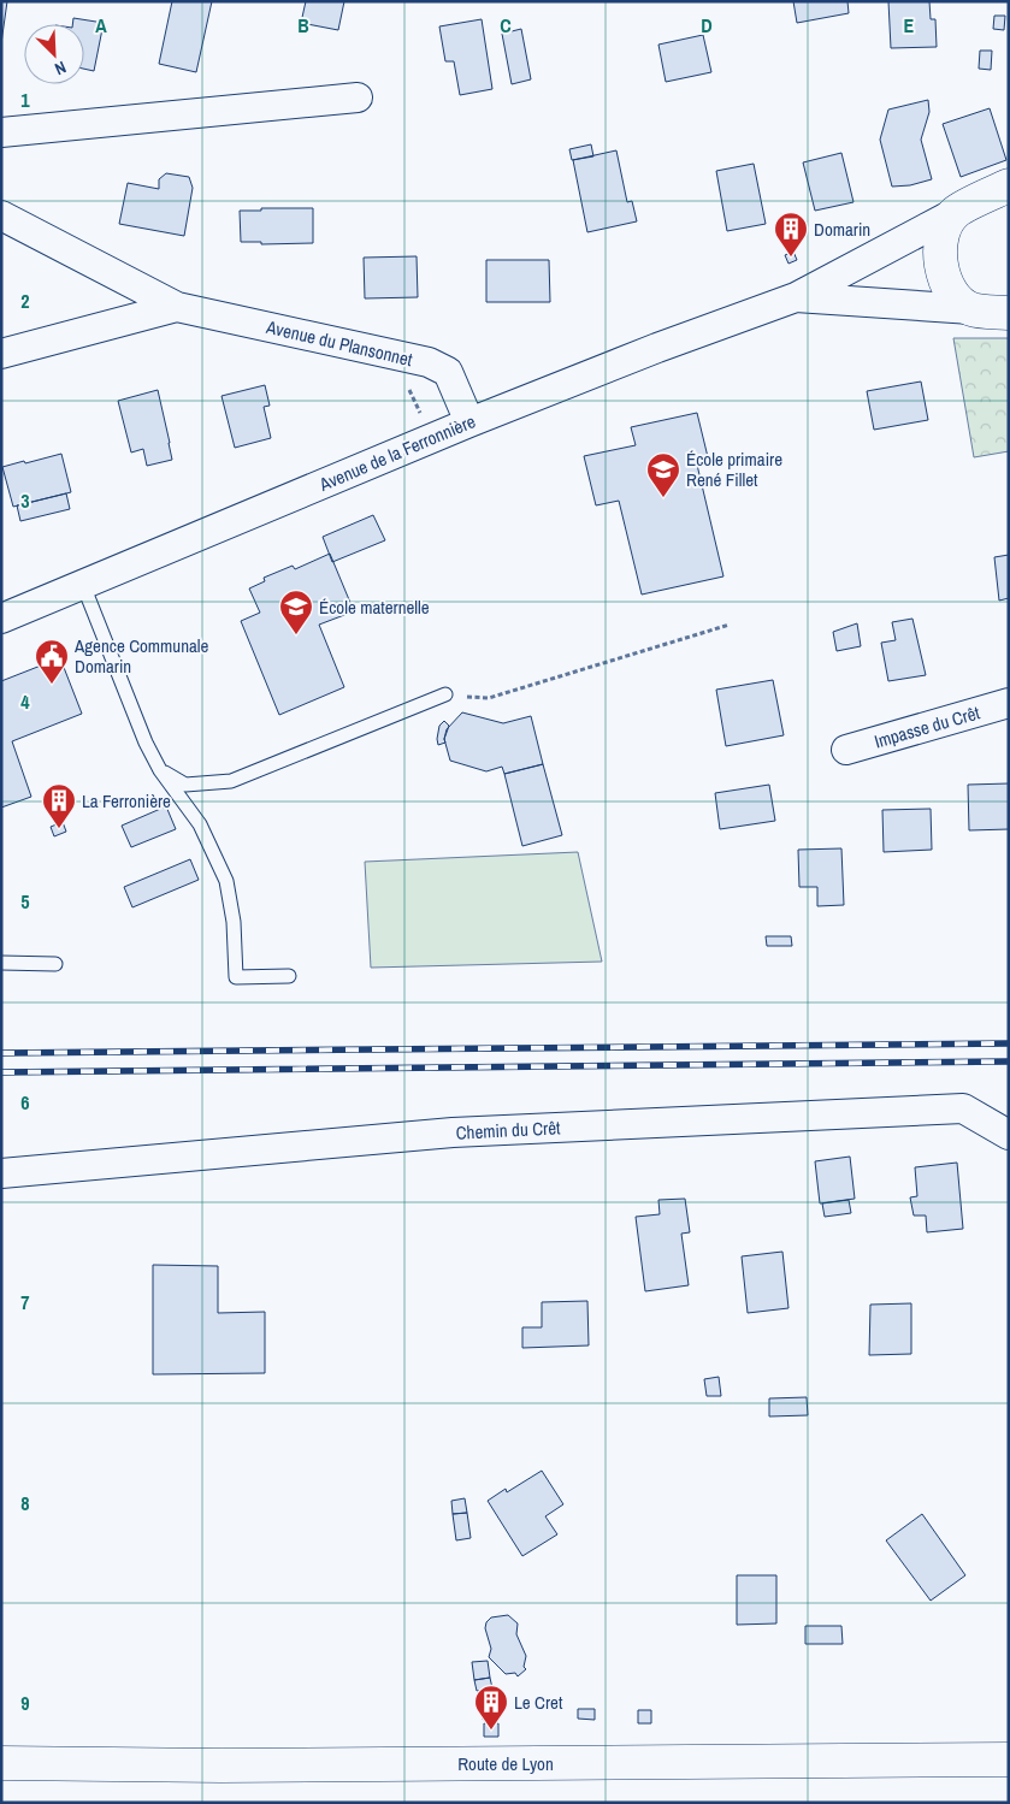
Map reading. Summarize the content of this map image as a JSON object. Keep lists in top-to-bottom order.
{
  "streets": {
    "main road": ["Avenue de la Ferronnière", "Route de Lyon"],
    "street": ["Avenue du Plansonnet", "Impasse du Crêt", "Chemin du Crêt"]
  },
  "crossings": [
    ["Avenue du Plansonnet", "Avenue de la Ferronnière"]
  ],
  "places": {
    "building": ["Domarin", "La Ferronière", "Le Cret"],
    "school or university": ["École primaire René Fillet", "École maternelle"],
    "public building": ["Agence Communale Domarin"]
  },
  "north": "bottom right",
  "grid": {
    "columns": [
      "A",
      "B",
      "C",
      "D",
      "E"
    ],
    "rows": [
      "1",
      "2",
      "3",
      "4",
      "5",
      "6",
      "7",
      "8",
      "9"
    ]
  }
}
